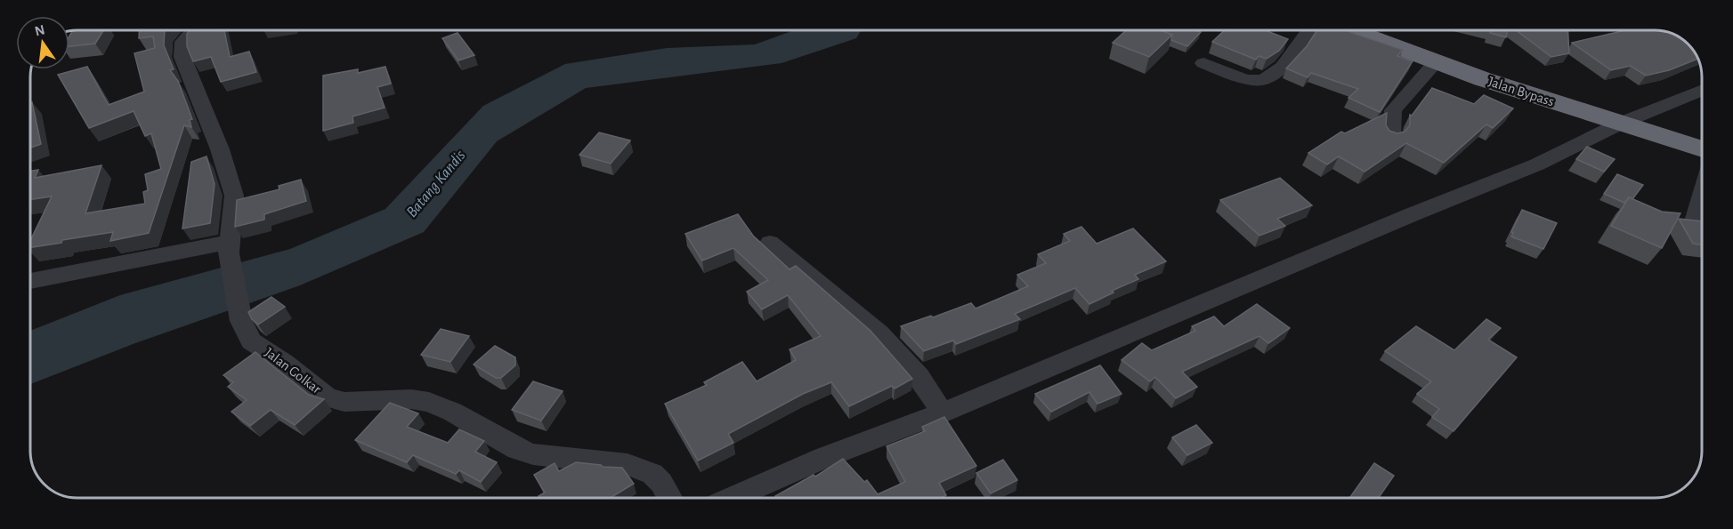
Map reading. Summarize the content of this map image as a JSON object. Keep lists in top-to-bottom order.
{
  "streets": {
    "highway": ["Jalan Bypass"],
    "street": ["Jalan Golkar"]
  },
  "water": ["Batang Kandis"],
  "north": "top"
}
